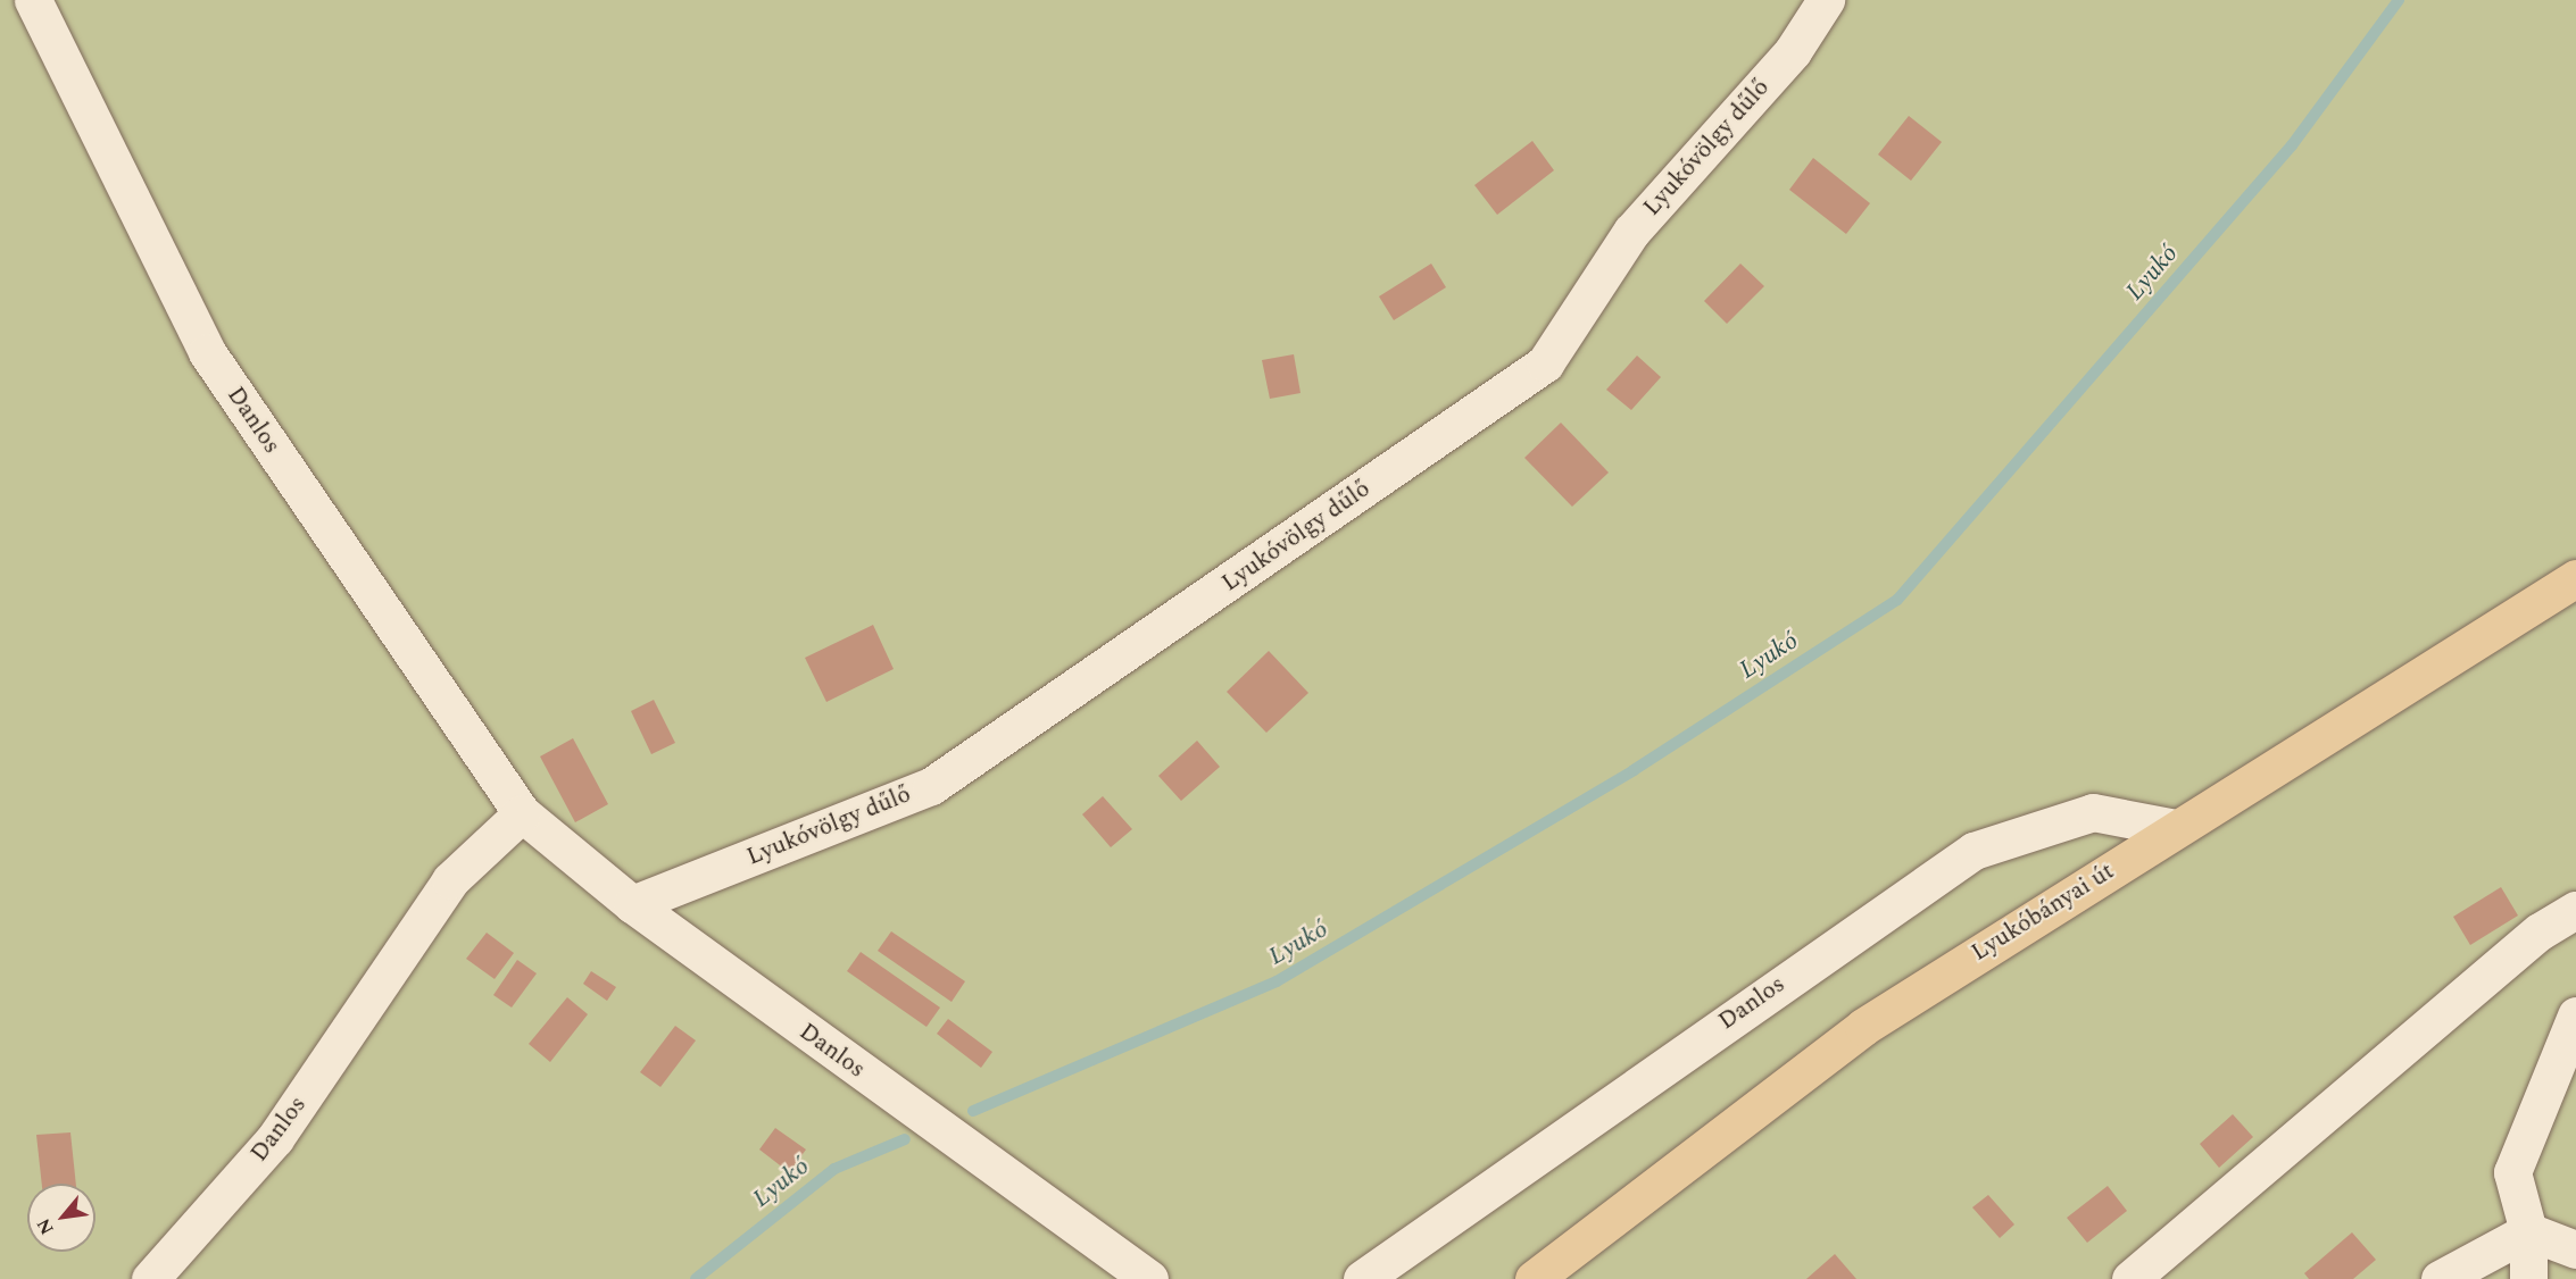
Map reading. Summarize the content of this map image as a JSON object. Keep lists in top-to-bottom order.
{
  "streets": {
    "main road": ["Lyukóbányai út"],
    "street": ["Lyukóvölgy dűlő", "Danlos"]
  },
  "crossings": [
    ["Lyukóvölgy dűlő", "Danlos"],
    ["Danlos", "Lyukóbányai út"]
  ],
  "water": ["Lyukó"],
  "north": "bottom left"
}
